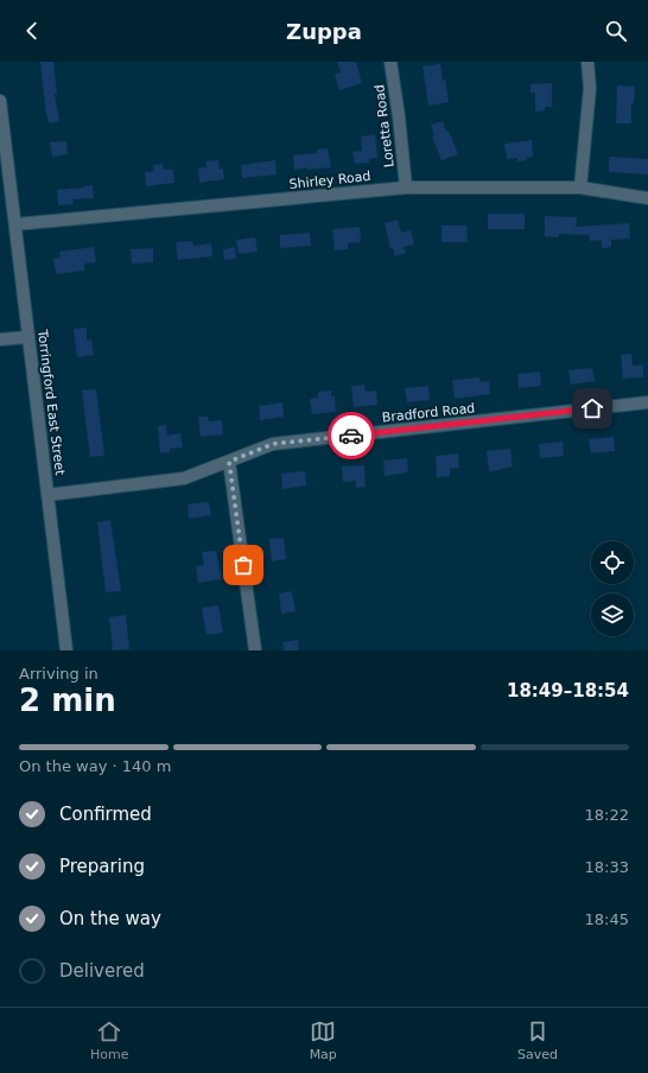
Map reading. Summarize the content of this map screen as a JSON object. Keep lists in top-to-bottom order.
{
  "streets": {
    "street": [
      "Loretta Road",
      "Shirley Road",
      "Torringford East Street",
      "Bradford Road"
    ]
  },
  "crossings": [
    ["Loretta Road", "Shirley Road"],
    ["Shirley Road", "Torringford East Street"],
    ["Torringford East Street", "Bradford Road"]
  ],
  "page": {
    "header": "Zuppa",
    "heading": ["2 min", "Arriving in", "18:49–18:54"],
    "bar": "On the way · 140 m",
    "list": [
      ["Confirmed", "18:22"],
      ["Preparing", "18:33"],
      ["On the way", "18:45"],
      "Delivered"
    ],
    "tabs": ["Home", "Map", "Saved"]
  }
}
